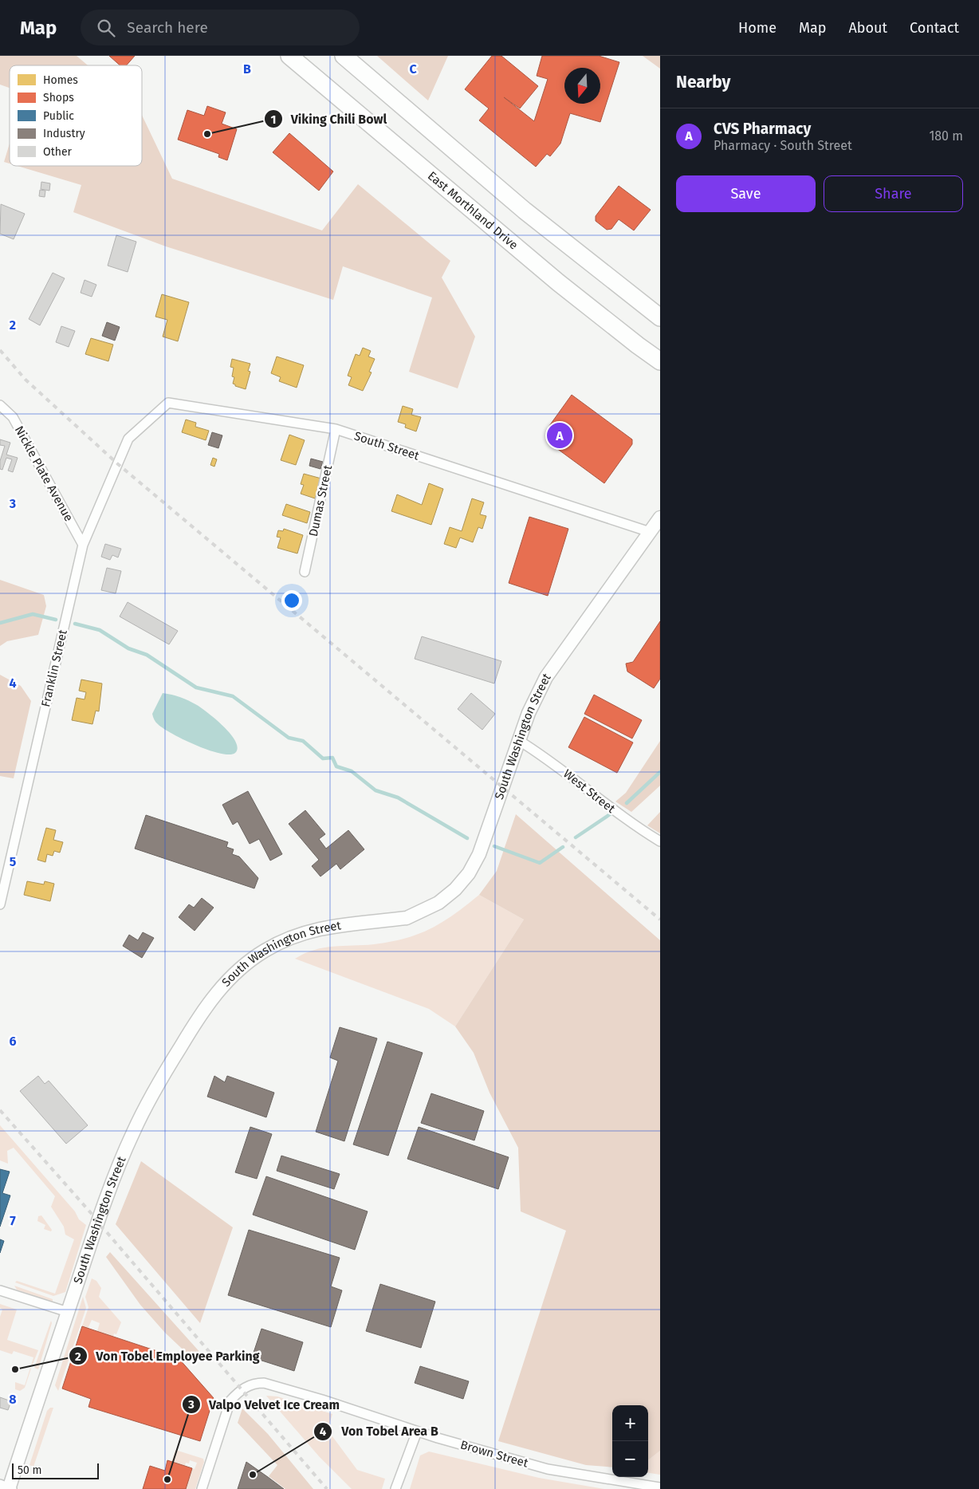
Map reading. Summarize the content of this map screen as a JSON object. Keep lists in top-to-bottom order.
{
  "streets": {
    "highway": ["East Morthland Drive"],
    "main road": ["South Washington Street"],
    "street": [
      "South Street",
      "Nickle Plate Avenue",
      "Dumas Street",
      "Franklin Street",
      "West Street",
      "Brown Street"
    ]
  },
  "crossings": [
    ["South Street", "Dumas Street"],
    ["South Street", "Franklin Street"],
    ["South Street", "South Washington Street"],
    ["Nickle Plate Avenue", "Franklin Street"],
    ["South Washington Street", "West Street"]
  ],
  "places": [
    "Viking Chili Bowl",
    "Von Tobel Employee Parking",
    "Von Tobel Area B",
    "Valpo Velvet Ice Cream"
  ],
  "legend": [
    "Homes",
    "Shops",
    "Public",
    "Industry",
    "Other"
  ],
  "scale_bar": "50 m",
  "north": "bottom",
  "page": {
    "header": "Map",
    "search": "Search here",
    "nav": [
      "Home",
      "Map",
      "About",
      "Contact"
    ],
    "heading": "Nearby",
    "list": [
      {
        "mark": "A",
        "name": "CVS Pharmacy",
        "note": "Pharmacy · South Street",
        "value": "180 m"
      }
    ],
    "buttons": ["Save", "Share"],
    "pins": "A",
    "map_buttons": ["+", "−"],
    "scale": "50 m"
  },
  "grid": {
    "columns": ["B", "C"],
    "rows": [
      "2",
      "3",
      "4",
      "5",
      "6",
      "7",
      "8"
    ]
  }
}
